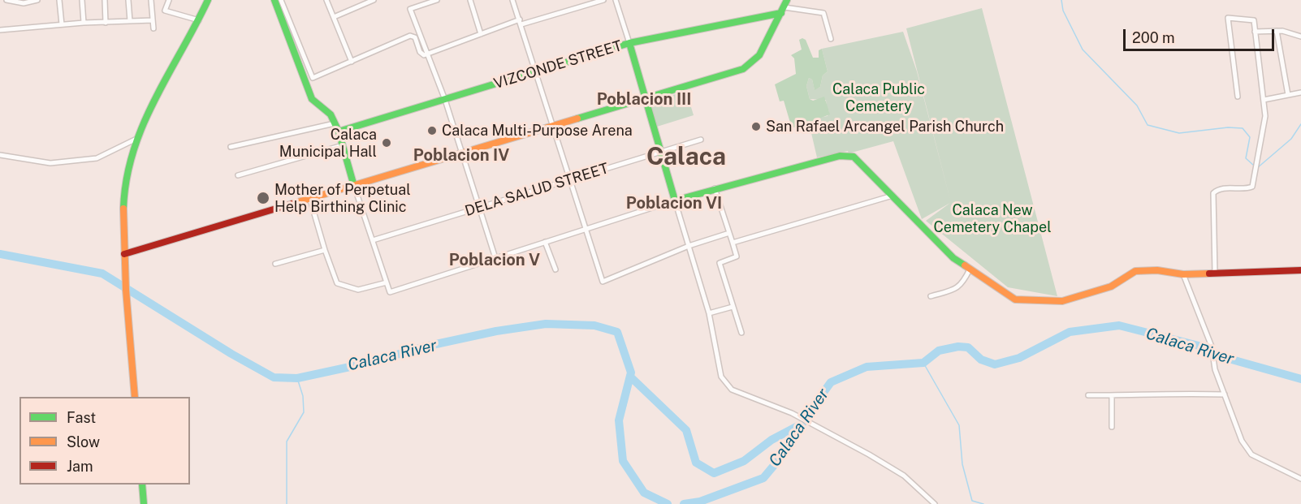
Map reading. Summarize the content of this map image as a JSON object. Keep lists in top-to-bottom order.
{
  "streets": {
    "main road": ["VIZCONDE STREET"],
    "street": ["DELA SALUD STREET"]
  },
  "districts": [
    "Poblacion III",
    "Poblacion IV",
    "Calaca",
    "Poblacion VI",
    "Poblacion V"
  ],
  "water": ["Calaca River"],
  "parks": ["Calaca Public Cemetery", "Calaca New Cemetery Chapel"],
  "places": [
    "San Rafael Arcangel Parish Church",
    "Calaca Multi-Purpose Arena",
    "Calaca Municipal Hall",
    "Mother of Perpetual Help Birthing Clinic"
  ],
  "legend": ["Fast", "Slow", "Jam"],
  "scale_bar": "200 m"
}
